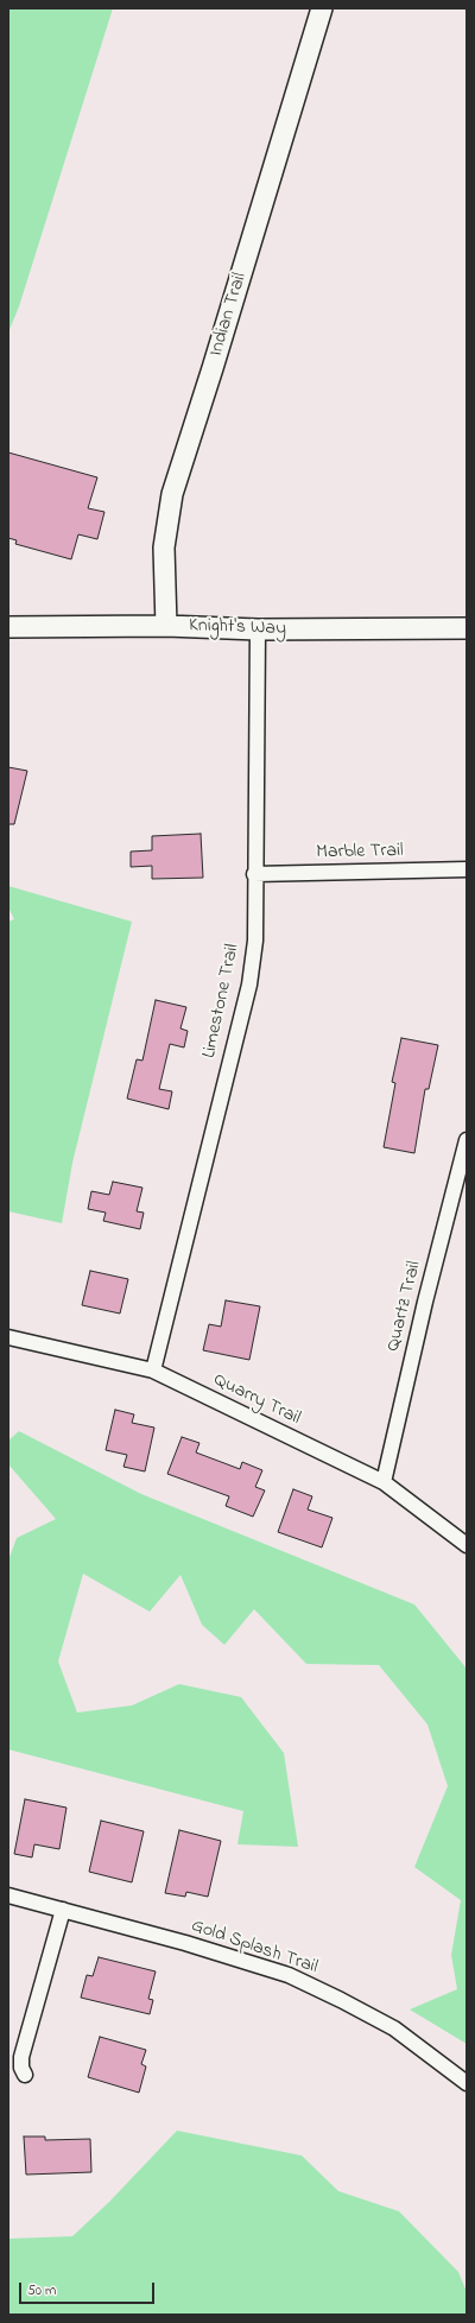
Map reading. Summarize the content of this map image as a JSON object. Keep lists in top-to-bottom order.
{
  "streets": {
    "street": [
      "Indian Trail",
      "Knight's Way",
      "Marble Trail",
      "Limestone Trail",
      "Quartz Trail",
      "Quarry Trail",
      "Gold Splash Trail"
    ]
  },
  "crossings": [
    ["Indian Trail", "Knight's Way"],
    ["Knight's Way", "Limestone Trail"],
    ["Marble Trail", "Limestone Trail"],
    ["Limestone Trail", "Quarry Trail"],
    ["Quartz Trail", "Quarry Trail"]
  ],
  "scale_bar": "50 m"
}
